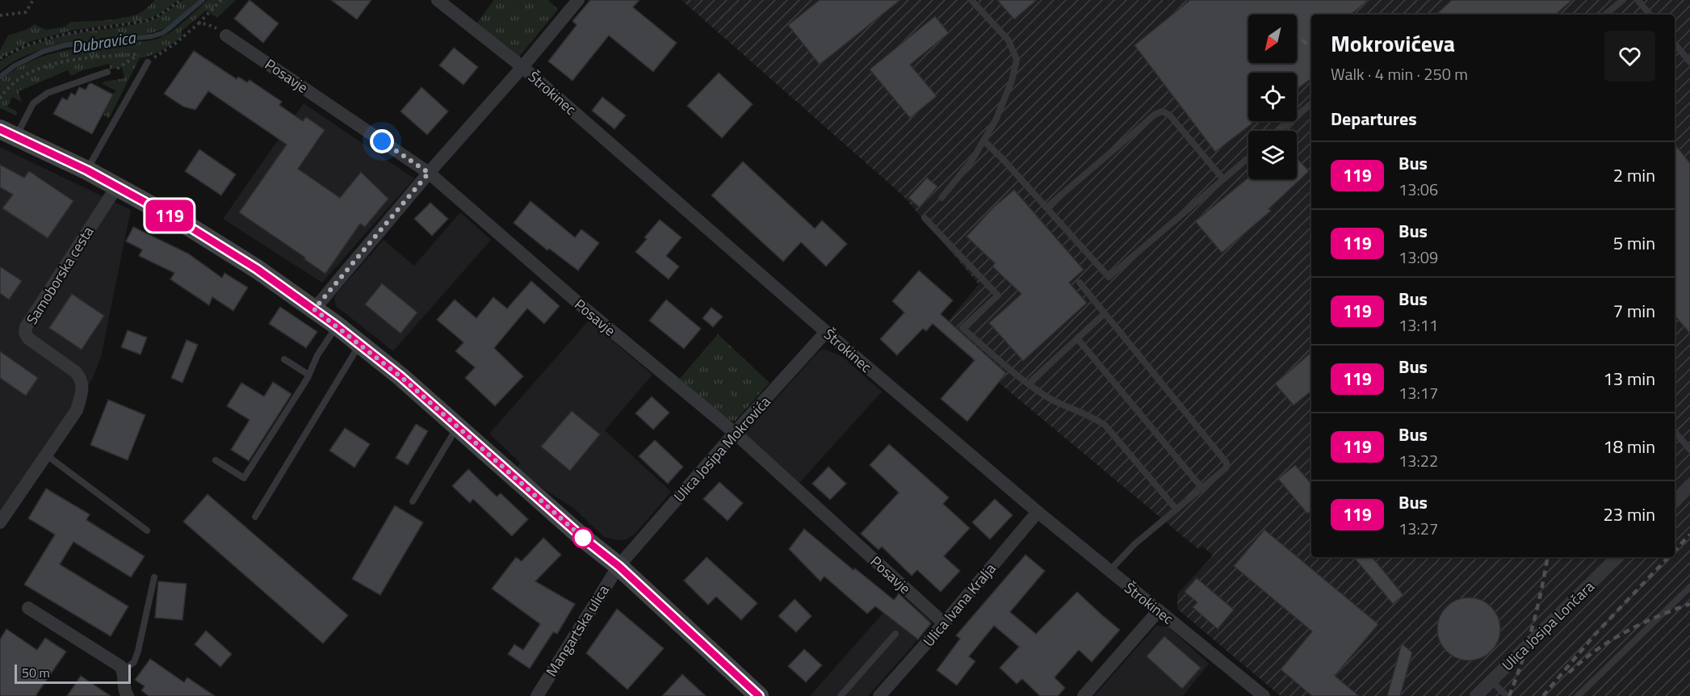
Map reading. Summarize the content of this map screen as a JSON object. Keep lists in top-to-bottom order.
{
  "streets": {
    "street": [
      "Posavje",
      "Štrokinec",
      "Samoborska cesta",
      "Ulica Josipa Mokrovića",
      "Ulica Ivana Kralja",
      "Ulica Josipa Lončara",
      "Mangartska ulica"
    ]
  },
  "crossings": [
    ["Posavje", "Ulica Josipa Mokrovića"],
    ["Posavje", "Ulica Ivana Kralja"],
    ["Štrokinec", "Ulica Josipa Mokrovića"],
    ["Štrokinec", "Ulica Ivana Kralja"],
    ["Ulica Josipa Mokrovića", "Mangartska ulica"]
  ],
  "water": ["Dubravica"],
  "lines": ["bus line 119"],
  "scale_bar": "50 m",
  "north": "bottom left",
  "page": {
    "on_map": "119",
    "heading": [
      ["Mokrovićeva", "Walk · 4 min · 250 m"],
      "Departures"
    ],
    "list": [
      {
        "mark": "119",
        "name": "Bus",
        "note": "13:06",
        "value": "2 min"
      },
      {
        "mark": "119",
        "name": "Bus",
        "note": "13:09",
        "value": "5 min"
      },
      {
        "mark": "119",
        "name": "Bus",
        "note": "13:11",
        "value": "7 min"
      },
      {
        "mark": "119",
        "name": "Bus",
        "note": "13:17",
        "value": "13 min"
      },
      {
        "mark": "119",
        "name": "Bus",
        "note": "13:22",
        "value": "18 min"
      },
      {
        "mark": "119",
        "name": "Bus",
        "note": "13:27",
        "value": "23 min"
      }
    ],
    "scale": "50 m"
  }
}
